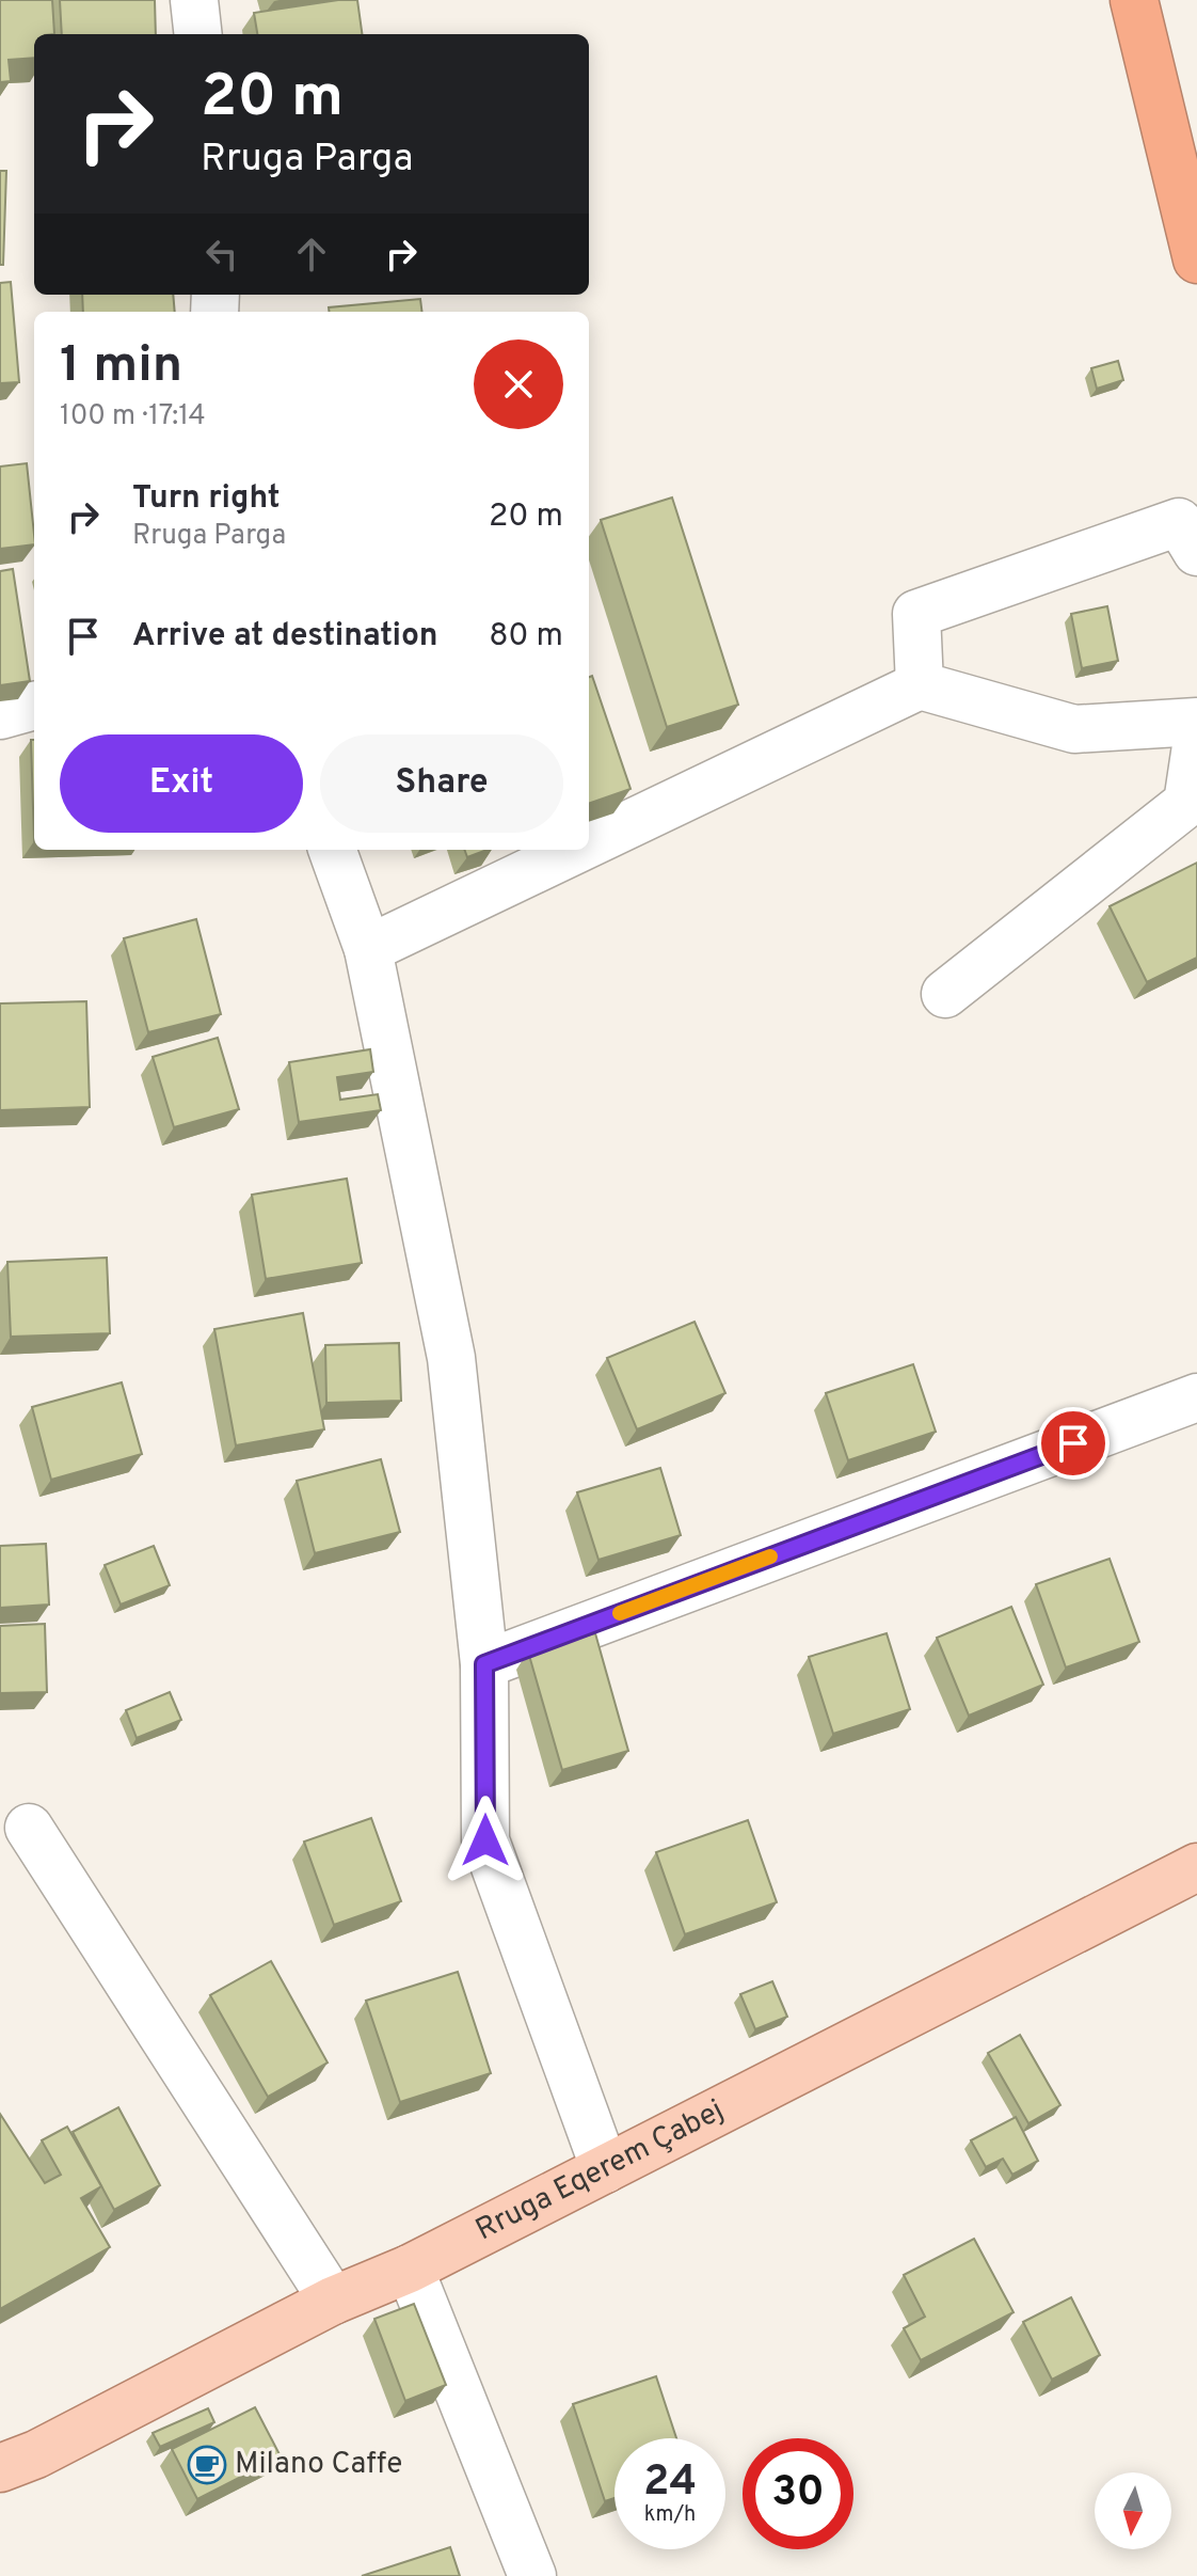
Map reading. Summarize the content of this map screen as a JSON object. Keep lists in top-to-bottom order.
{
  "streets": {
    "main road": ["Rruga Eqerem Çabej"]
  },
  "places": {
    "cafe": ["Milano Caffe"]
  },
  "north": "bottom",
  "page": {
    "turn": ["20 m", "Rruga Parga"],
    "heading": ["1 min", "100 m · 17:14"],
    "list": [
      {
        "name": "Turn right",
        "note": "Rruga Parga",
        "value": "20 m"
      },
      {
        "name": "Arrive at destination",
        "value": "80 m"
      }
    ],
    "buttons": ["Exit", "Share"],
    "speed": "24 km/h",
    "limit": "30"
  }
}
